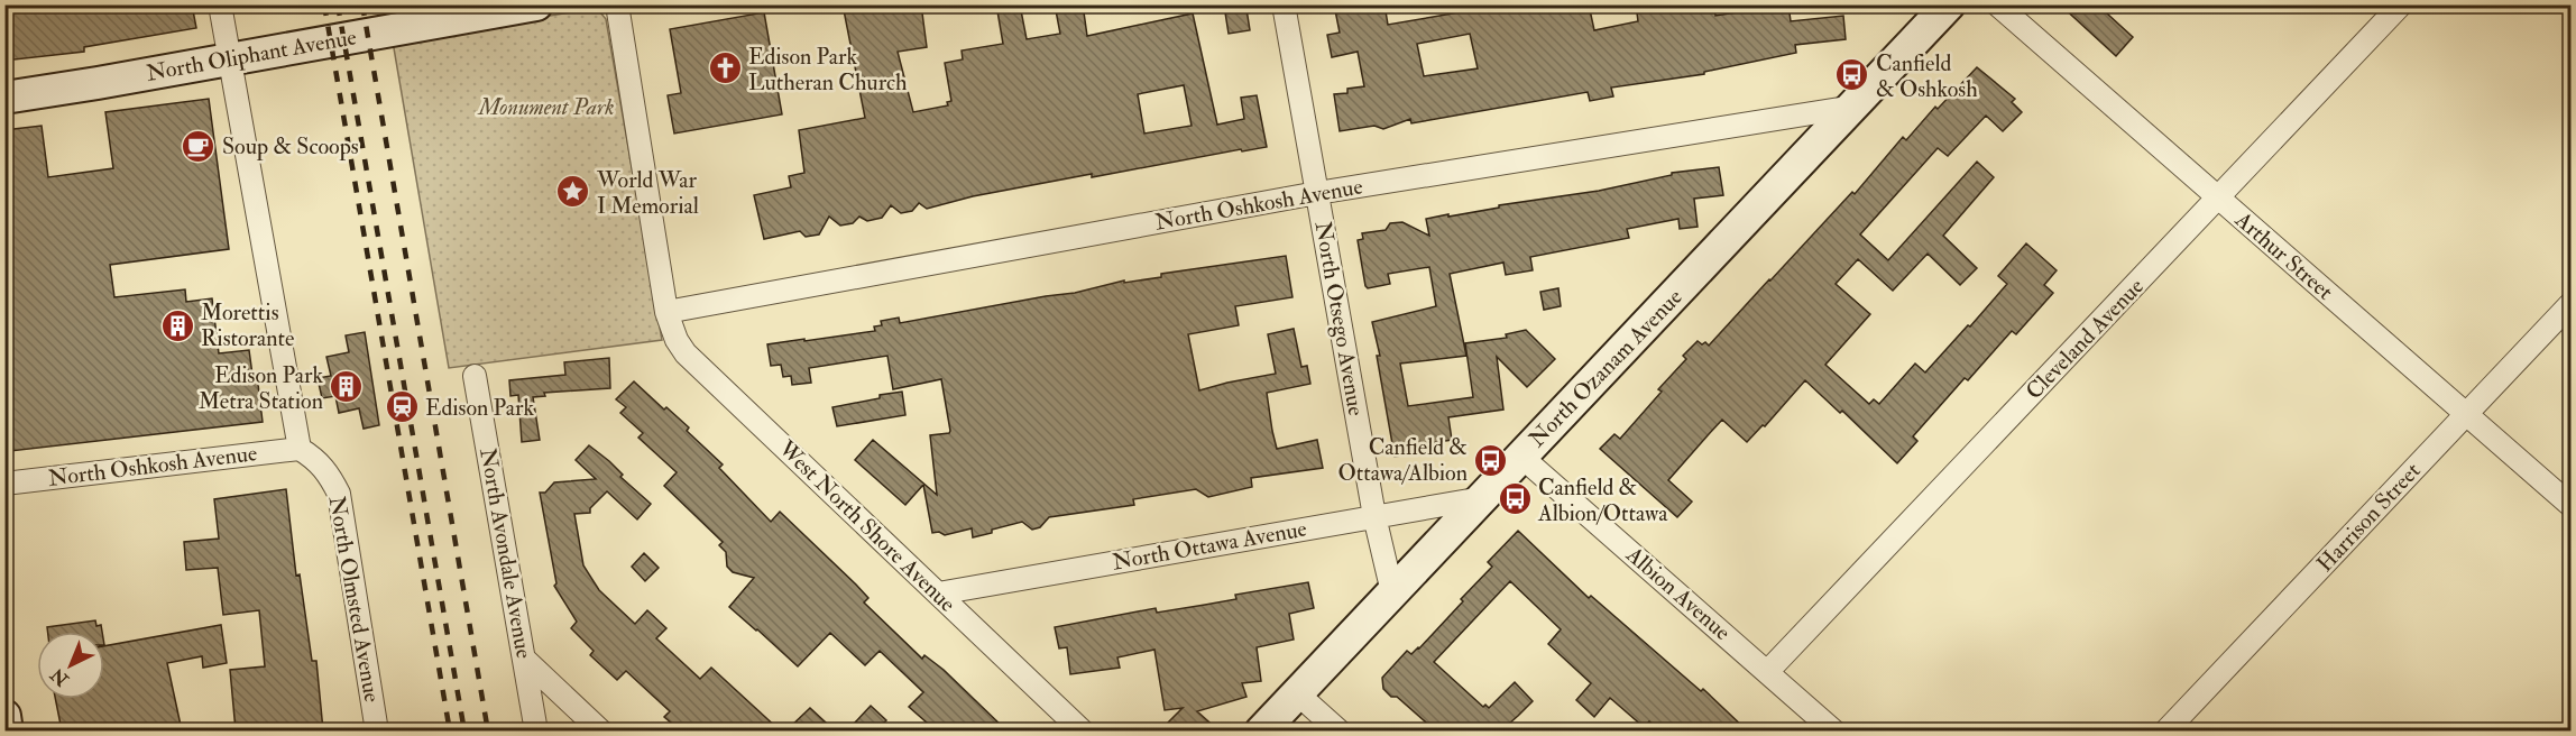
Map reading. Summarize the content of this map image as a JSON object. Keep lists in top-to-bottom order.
{
  "streets": {
    "street": [
      "North Oliphant Avenue",
      "North Oshkosh Avenue",
      "Arthur Street",
      "North Otsego Avenue",
      "Cleveland Avenue",
      "North Ozanam Avenue",
      "Harrison Street",
      "West North Shore Avenue",
      "North Ottawa Avenue",
      "North Avondale Avenue",
      "Albion Avenue",
      "North Olmsted Avenue"
    ]
  },
  "crossings": [
    ["North Oshkosh Avenue", "North Otsego Avenue"],
    ["North Oshkosh Avenue", "North Ozanam Avenue"],
    ["North Oshkosh Avenue", "West North Shore Avenue"],
    ["North Oshkosh Avenue", "North Olmsted Avenue"],
    ["Arthur Street", "Cleveland Avenue"],
    ["Arthur Street", "Harrison Street"],
    ["North Otsego Avenue", "North Ozanam Avenue"],
    ["North Otsego Avenue", "North Ottawa Avenue"],
    ["Cleveland Avenue", "Albion Avenue"],
    ["North Ozanam Avenue", "North Ottawa Avenue"],
    ["North Ozanam Avenue", "Albion Avenue"],
    ["West North Shore Avenue", "North Ottawa Avenue"]
  ],
  "parks": ["Monument Park"],
  "places": {
    "church": ["Edison Park Lutheran Church"],
    "bus stop": ["Canfield & Oshkosh", "Canfield & Ottawa/Albion", "Canfield & Albion/Ottawa"],
    "cafe": ["Soup & Scoops"],
    "place": ["World War I Memorial"],
    "building": ["Morettis Ristorante", "Edison Park Metra Station"],
    "station": ["Edison Park"]
  },
  "north": "bottom left"
}
